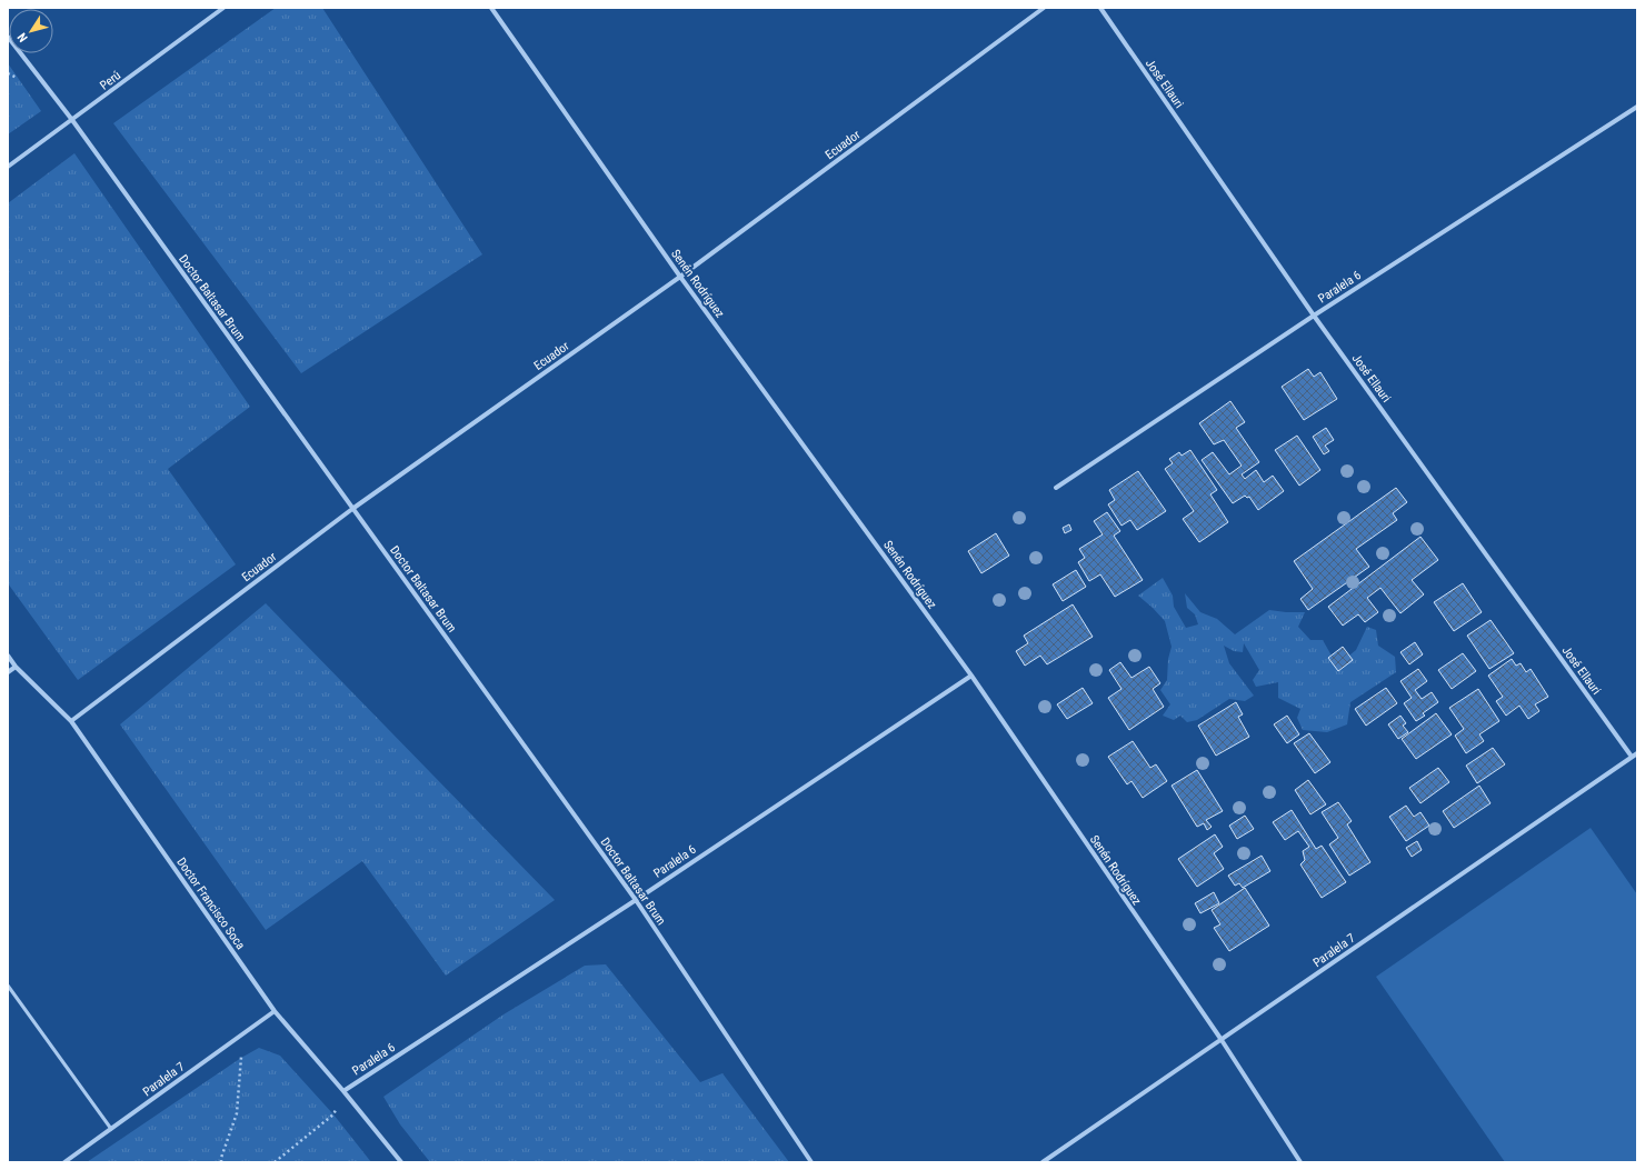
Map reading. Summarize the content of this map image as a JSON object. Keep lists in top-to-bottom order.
{
  "streets": {
    "street": [
      "Perú",
      "José Ellauri",
      "Ecuador",
      "Senén Rodríguez",
      "Paralela 6",
      "Doctor Baltasar Brum",
      "Doctor Francisco Soca",
      "Paralela 7"
    ]
  },
  "crossings": [
    ["Perú", "Doctor Baltasar Brum"],
    ["José Ellauri", "Paralela 6"],
    ["José Ellauri", "Paralela 7"],
    ["Ecuador", "Senén Rodríguez"],
    ["Ecuador", "Doctor Baltasar Brum"],
    ["Ecuador", "Doctor Francisco Soca"],
    ["Senén Rodríguez", "Paralela 6"],
    ["Senén Rodríguez", "Paralela 7"],
    ["Paralela 6", "Doctor Baltasar Brum"],
    ["Paralela 6", "Doctor Francisco Soca"],
    ["Doctor Francisco Soca", "Paralela 7"]
  ],
  "north": "bottom left"
}
